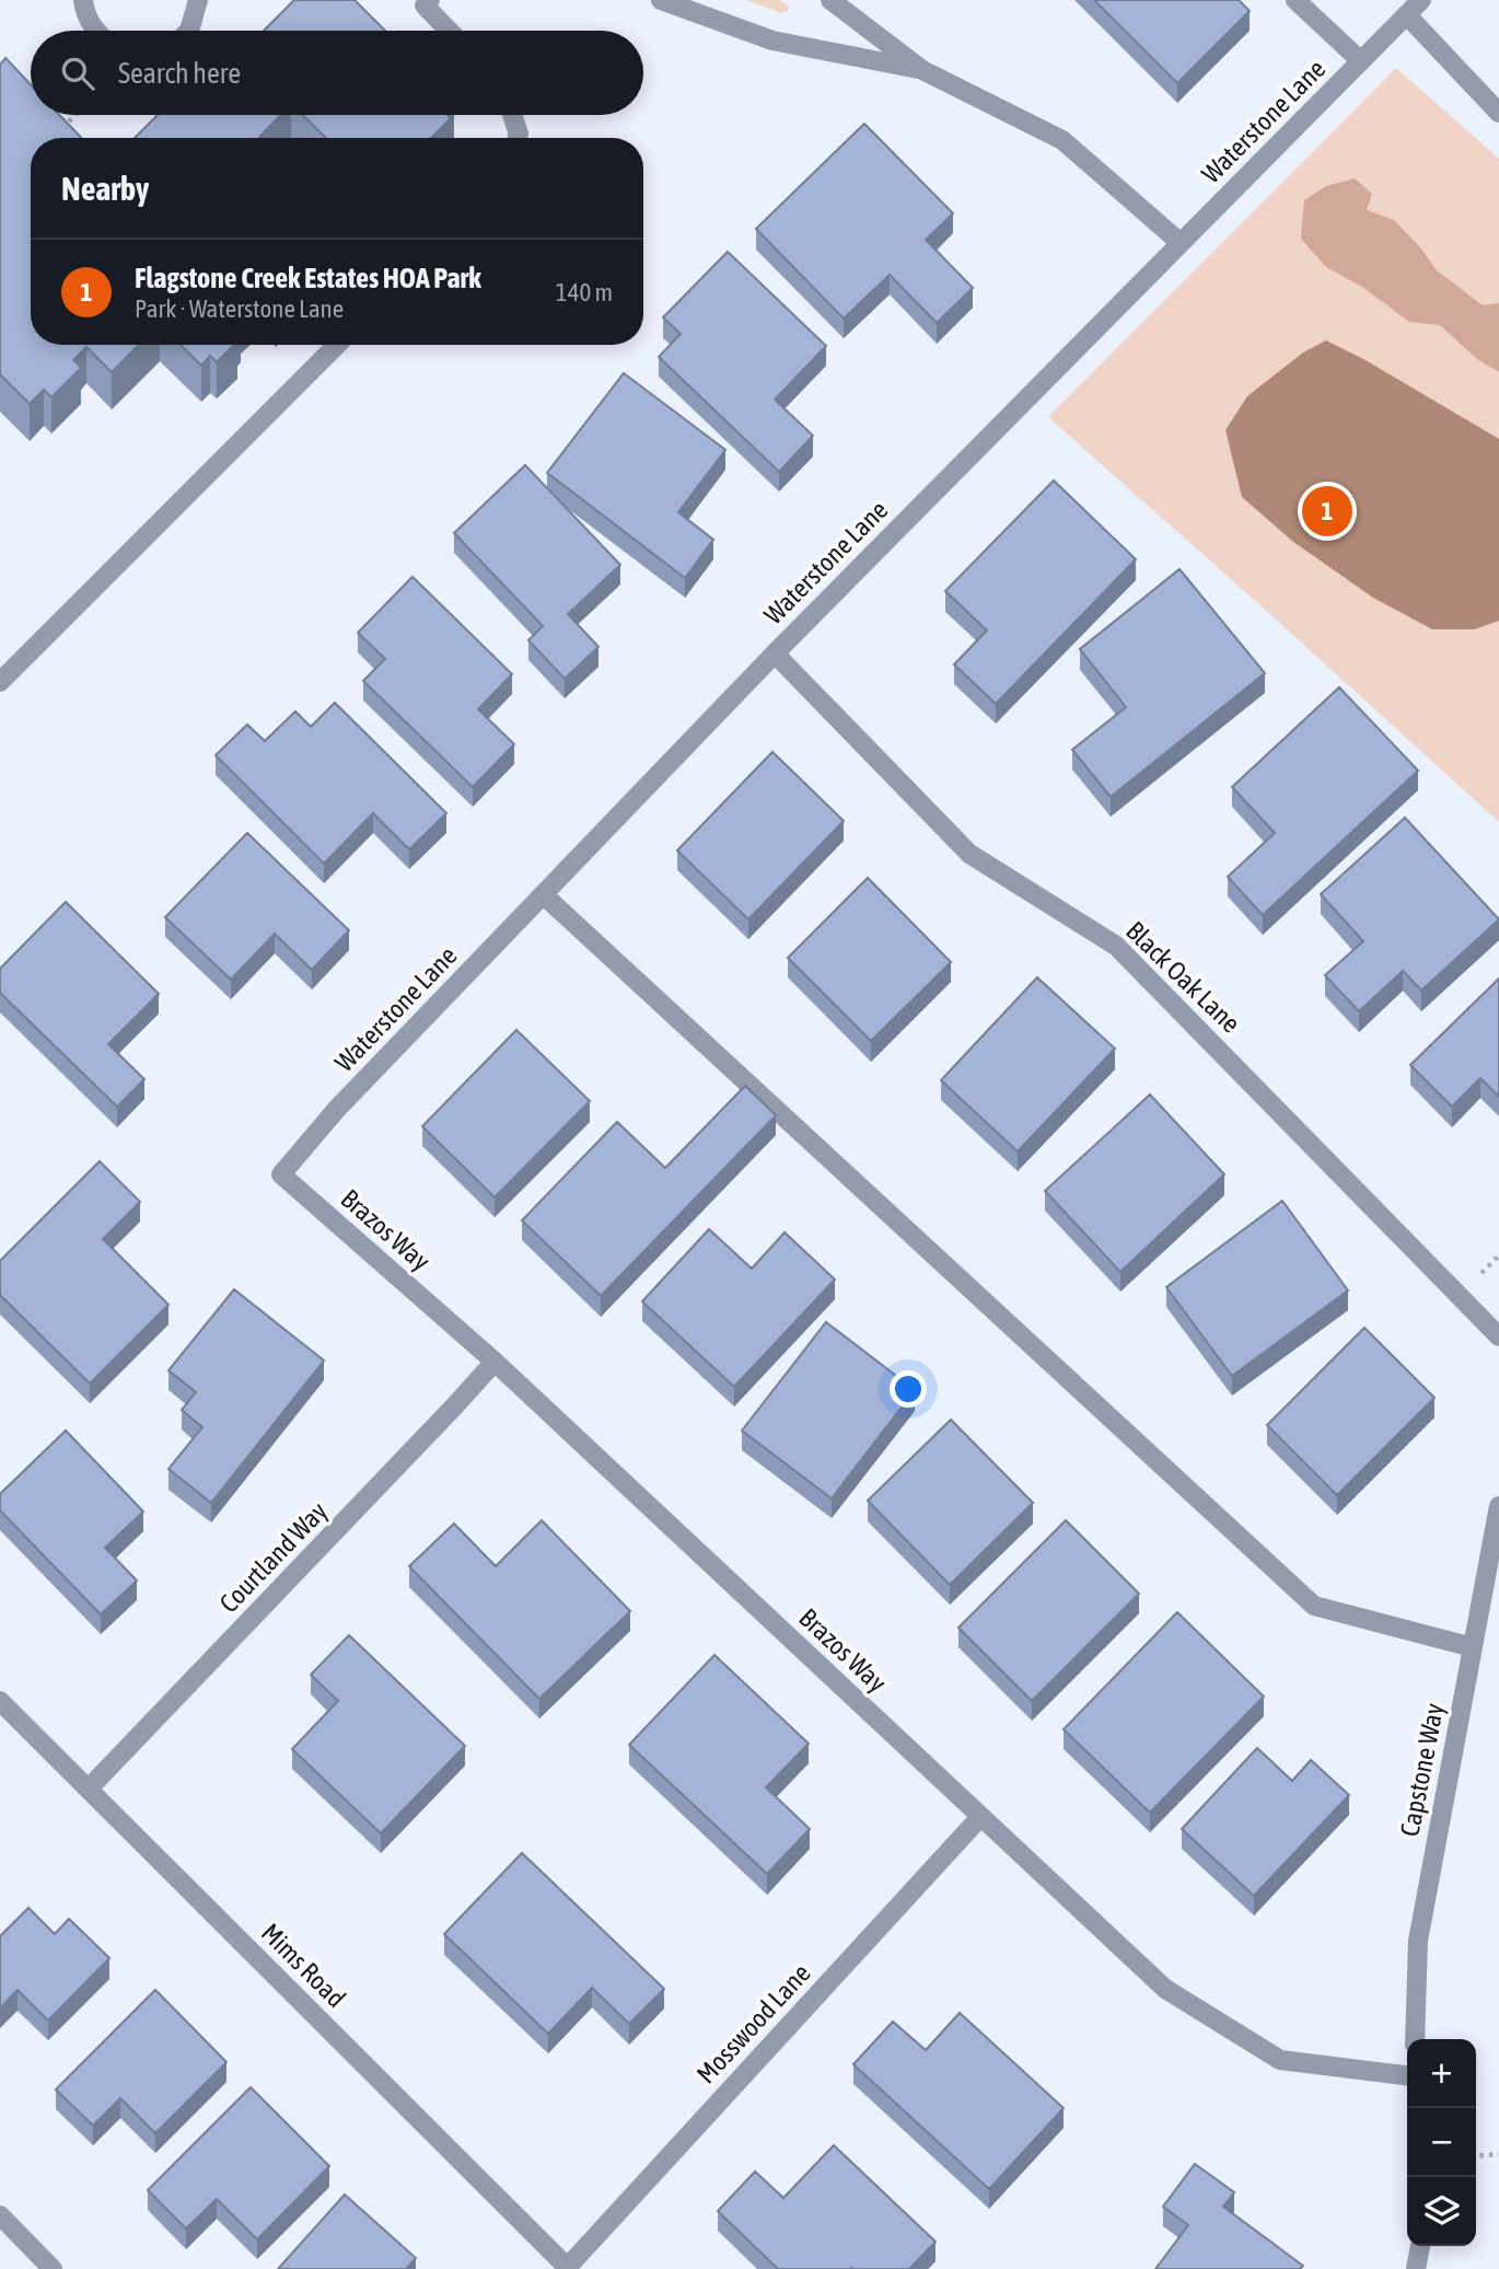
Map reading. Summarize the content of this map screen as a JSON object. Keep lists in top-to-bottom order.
{
  "streets": {
    "street": [
      "Waterstone Lane",
      "Black Oak Lane",
      "Brazos Way",
      "Courtland Way",
      "Capstone Way",
      "Mims Road",
      "Mosswood Lane"
    ]
  },
  "crossings": [
    ["Waterstone Lane", "Black Oak Lane"],
    ["Waterstone Lane", "Brazos Way"],
    ["Brazos Way", "Courtland Way"],
    ["Brazos Way", "Mosswood Lane"],
    ["Courtland Way", "Mims Road"],
    ["Mims Road", "Mosswood Lane"]
  ],
  "page": {
    "search": "Search here",
    "heading": "Nearby",
    "list": [
      {
        "mark": "1",
        "name": "Flagstone Creek Estates HOA Park",
        "note": "Park · Waterstone Lane",
        "value": "140 m"
      }
    ],
    "pins": "1",
    "map_buttons": ["+", "−"]
  }
}
